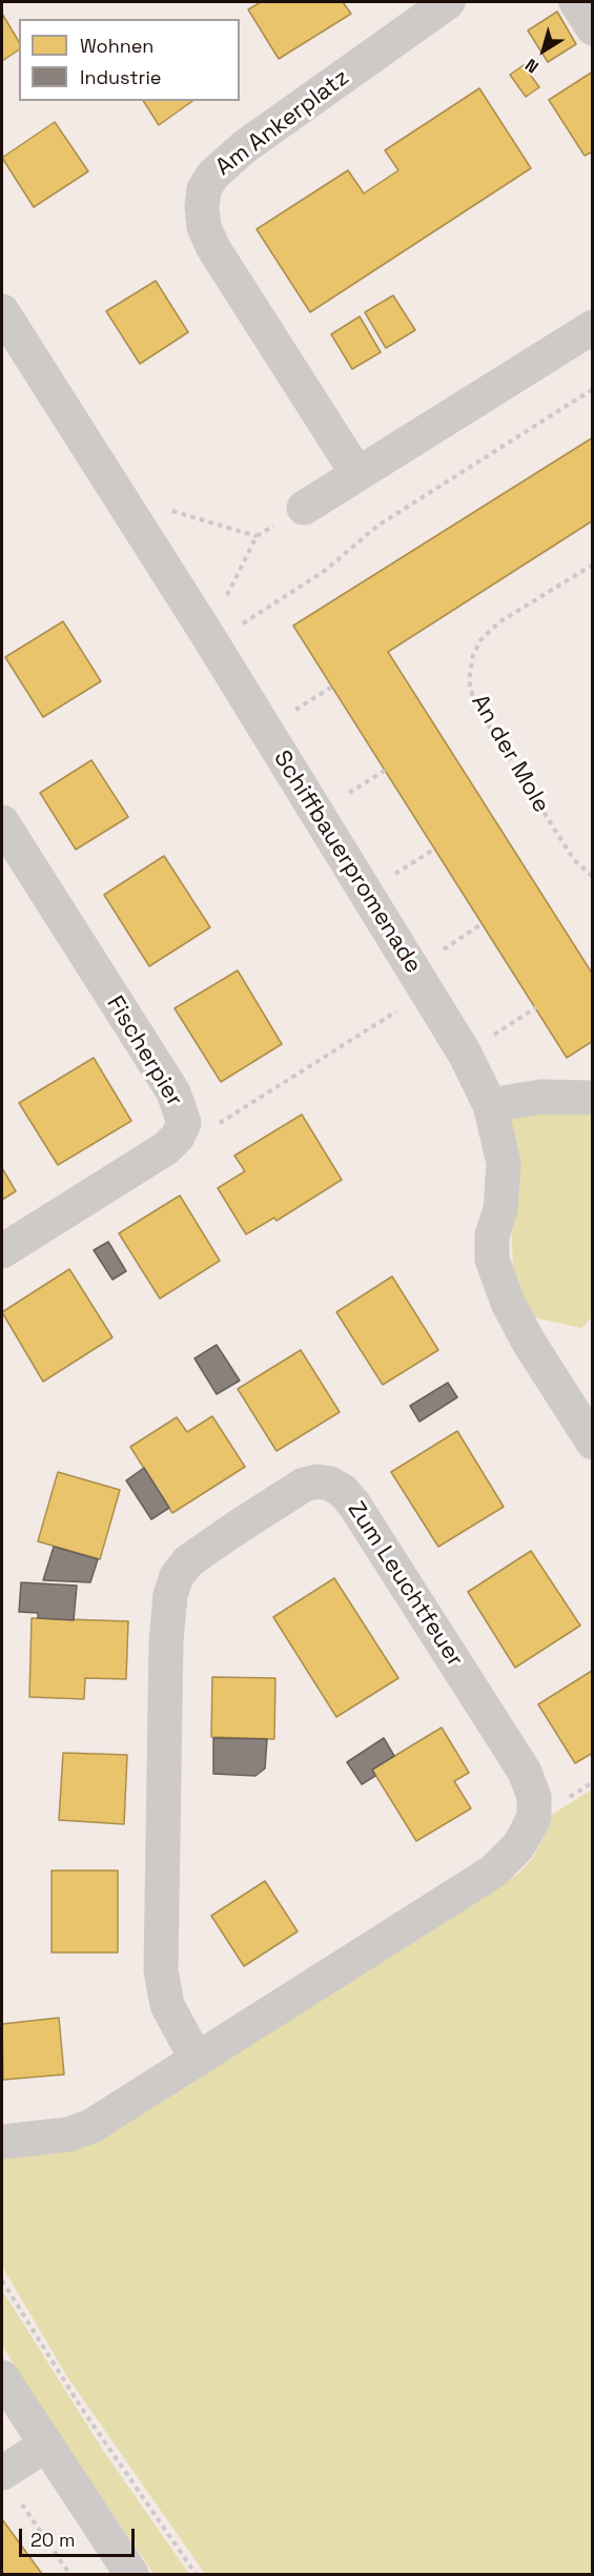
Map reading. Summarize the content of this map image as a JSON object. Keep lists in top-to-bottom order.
{
  "streets": {
    "street": [
      "Am Ankerplatz",
      "Schiffbauerpromenade",
      "Fischerpier",
      "Zum Leuchtfeuer"
    ],
    "path": ["An der Mole"]
  },
  "legend": ["Wohnen", "Industrie"],
  "scale_bar": "20 m",
  "north": "bottom left"
}
